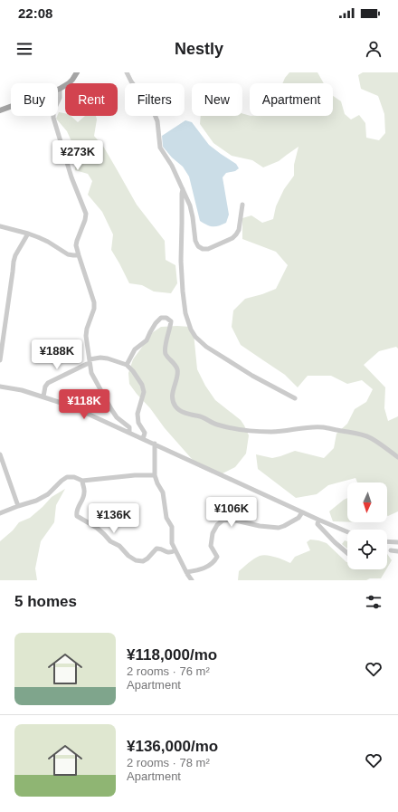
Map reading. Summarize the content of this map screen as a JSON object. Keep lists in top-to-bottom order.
{
  "north": "bottom",
  "page": {
    "status": "22:08",
    "header": "Nestly",
    "chip": [
      "Buy",
      "Rent",
      "Filters",
      "New",
      "Apartment"
    ],
    "price": [
      "¥273K",
      "¥188K",
      "¥118K",
      "¥106K",
      "¥136K"
    ],
    "heading": "5 homes",
    "list": [
      {
        "name": "¥118,000/mo",
        "note": "2 rooms · 76 m² · Apartment"
      },
      {
        "name": "¥136,000/mo",
        "note": "2 rooms · 78 m² · Apartment"
      }
    ]
  }
}
